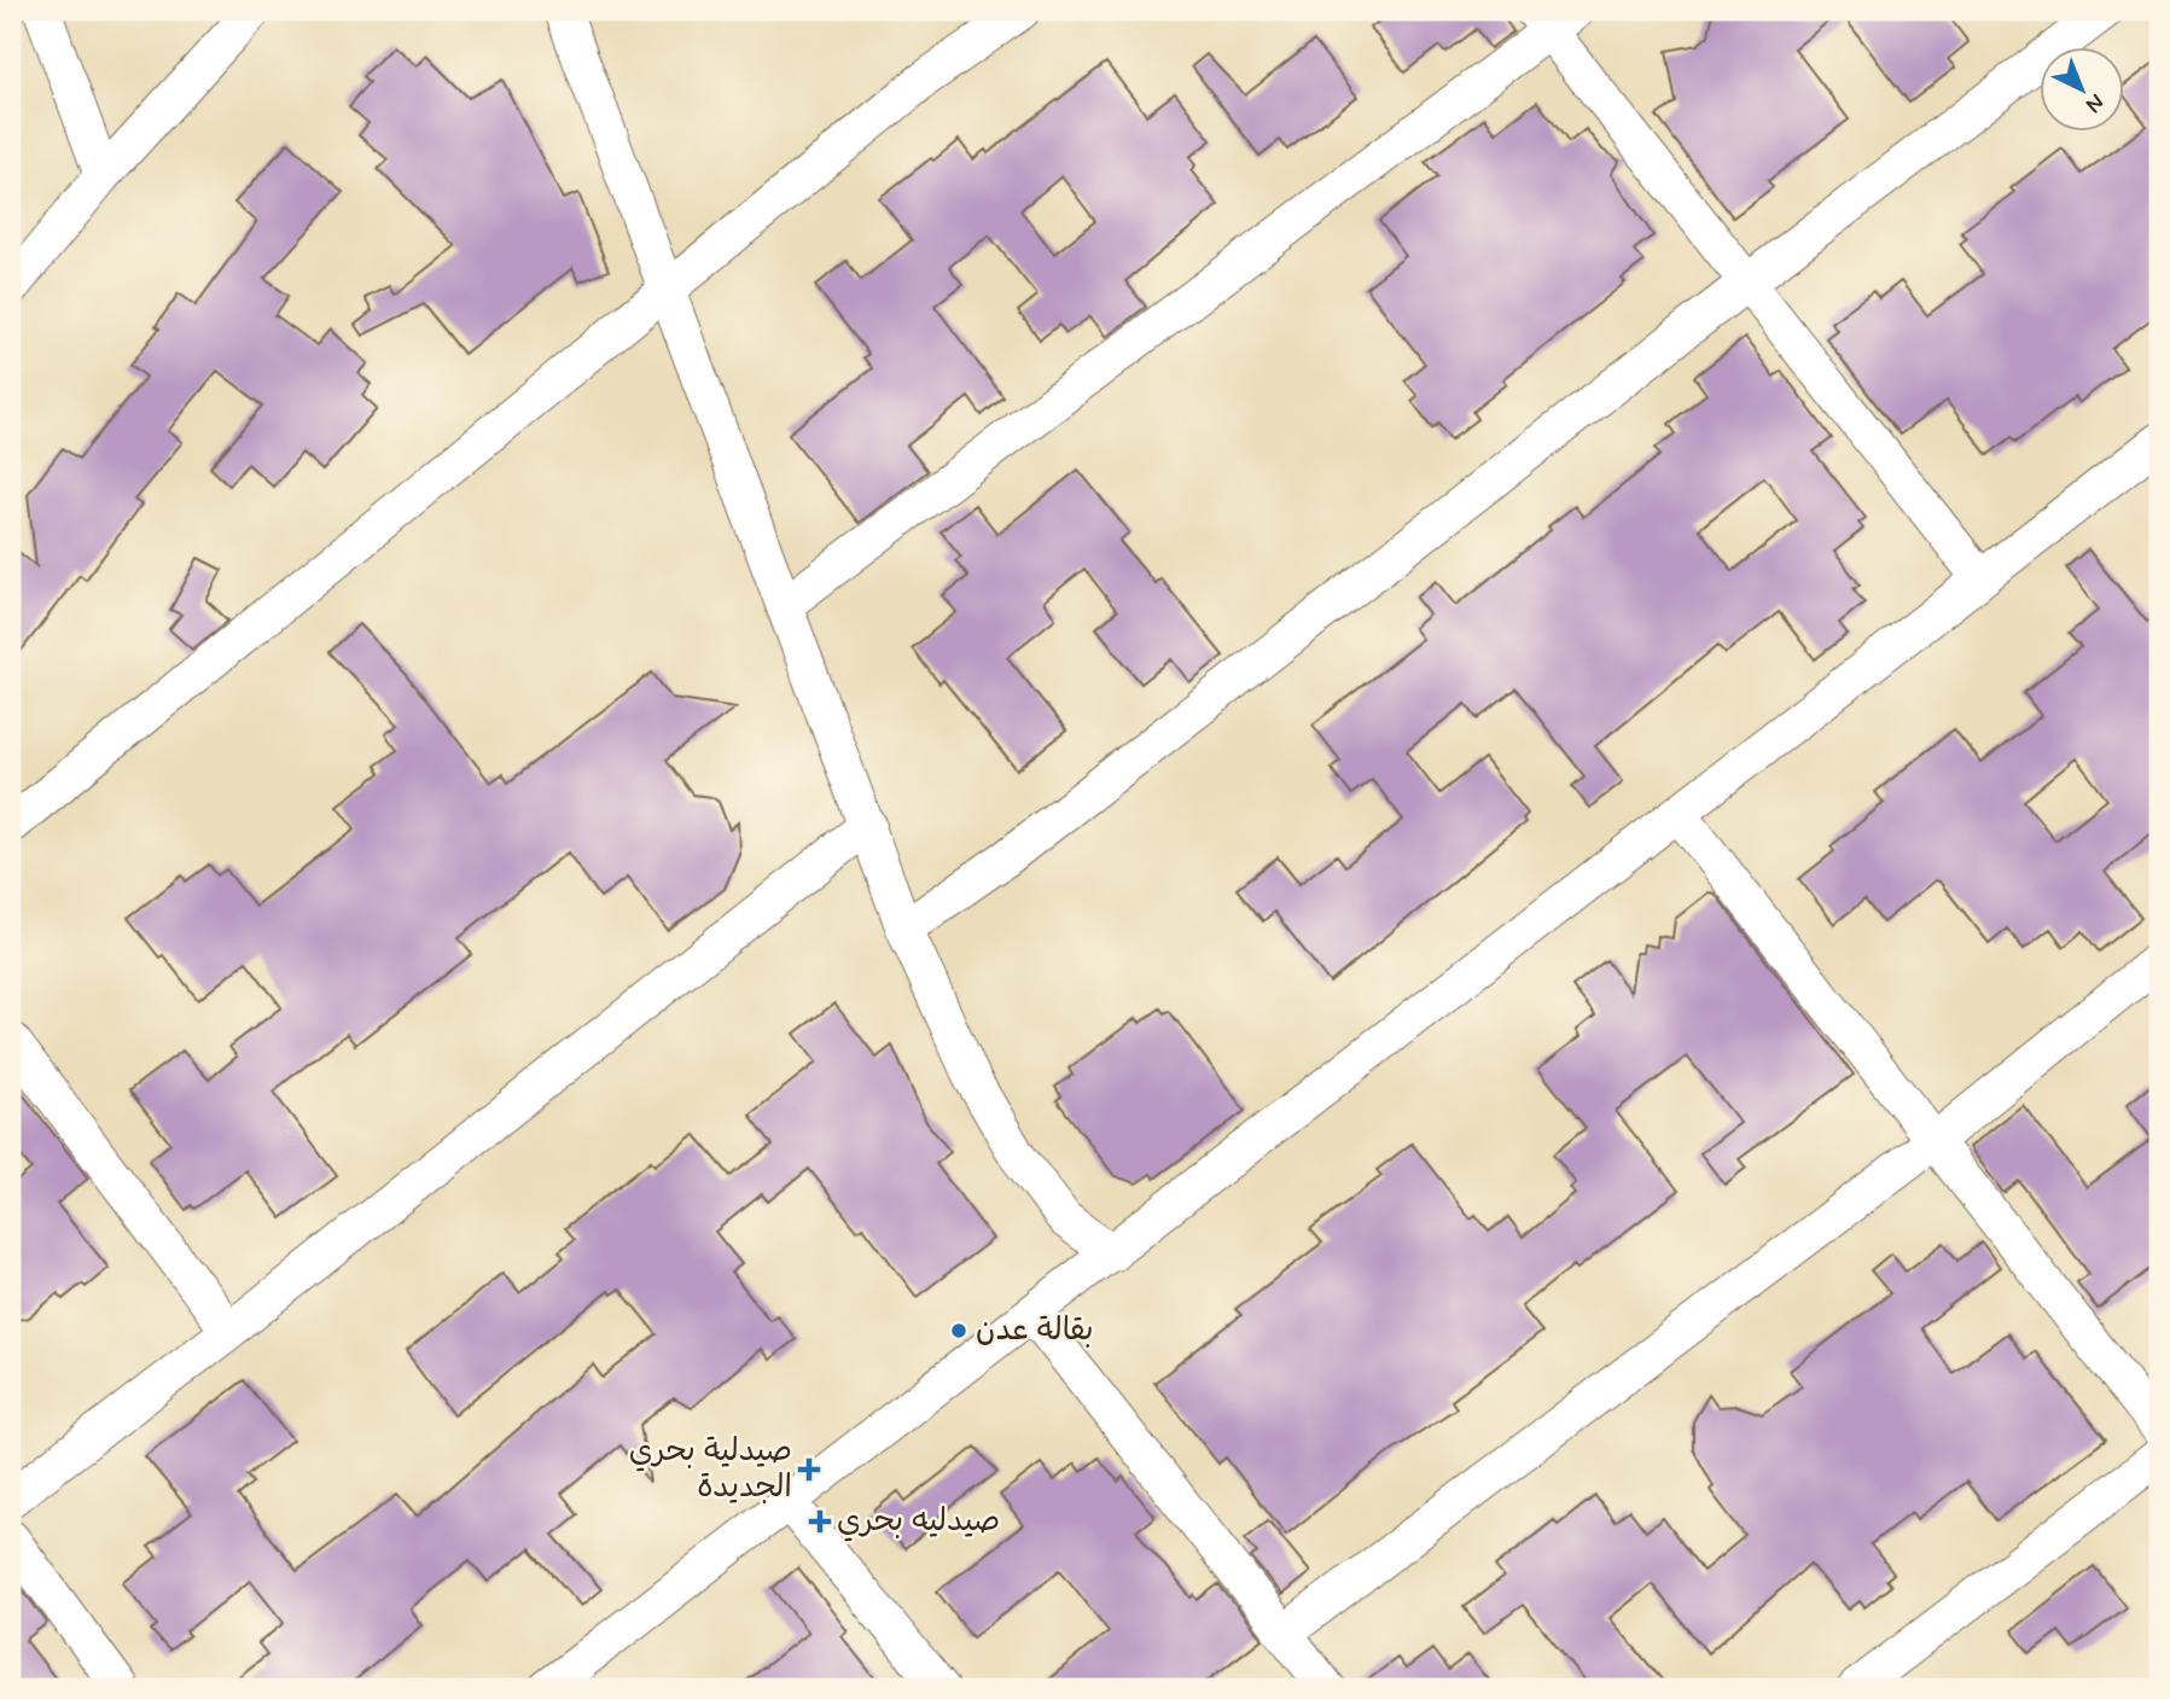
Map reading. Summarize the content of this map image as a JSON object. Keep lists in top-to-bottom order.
{
  "places": {
    "other": ["بقالة عدن"],
    "health": ["صيدلية بحري الجديدة", "صيدليه بحري"]
  },
  "north": "bottom right"
}
